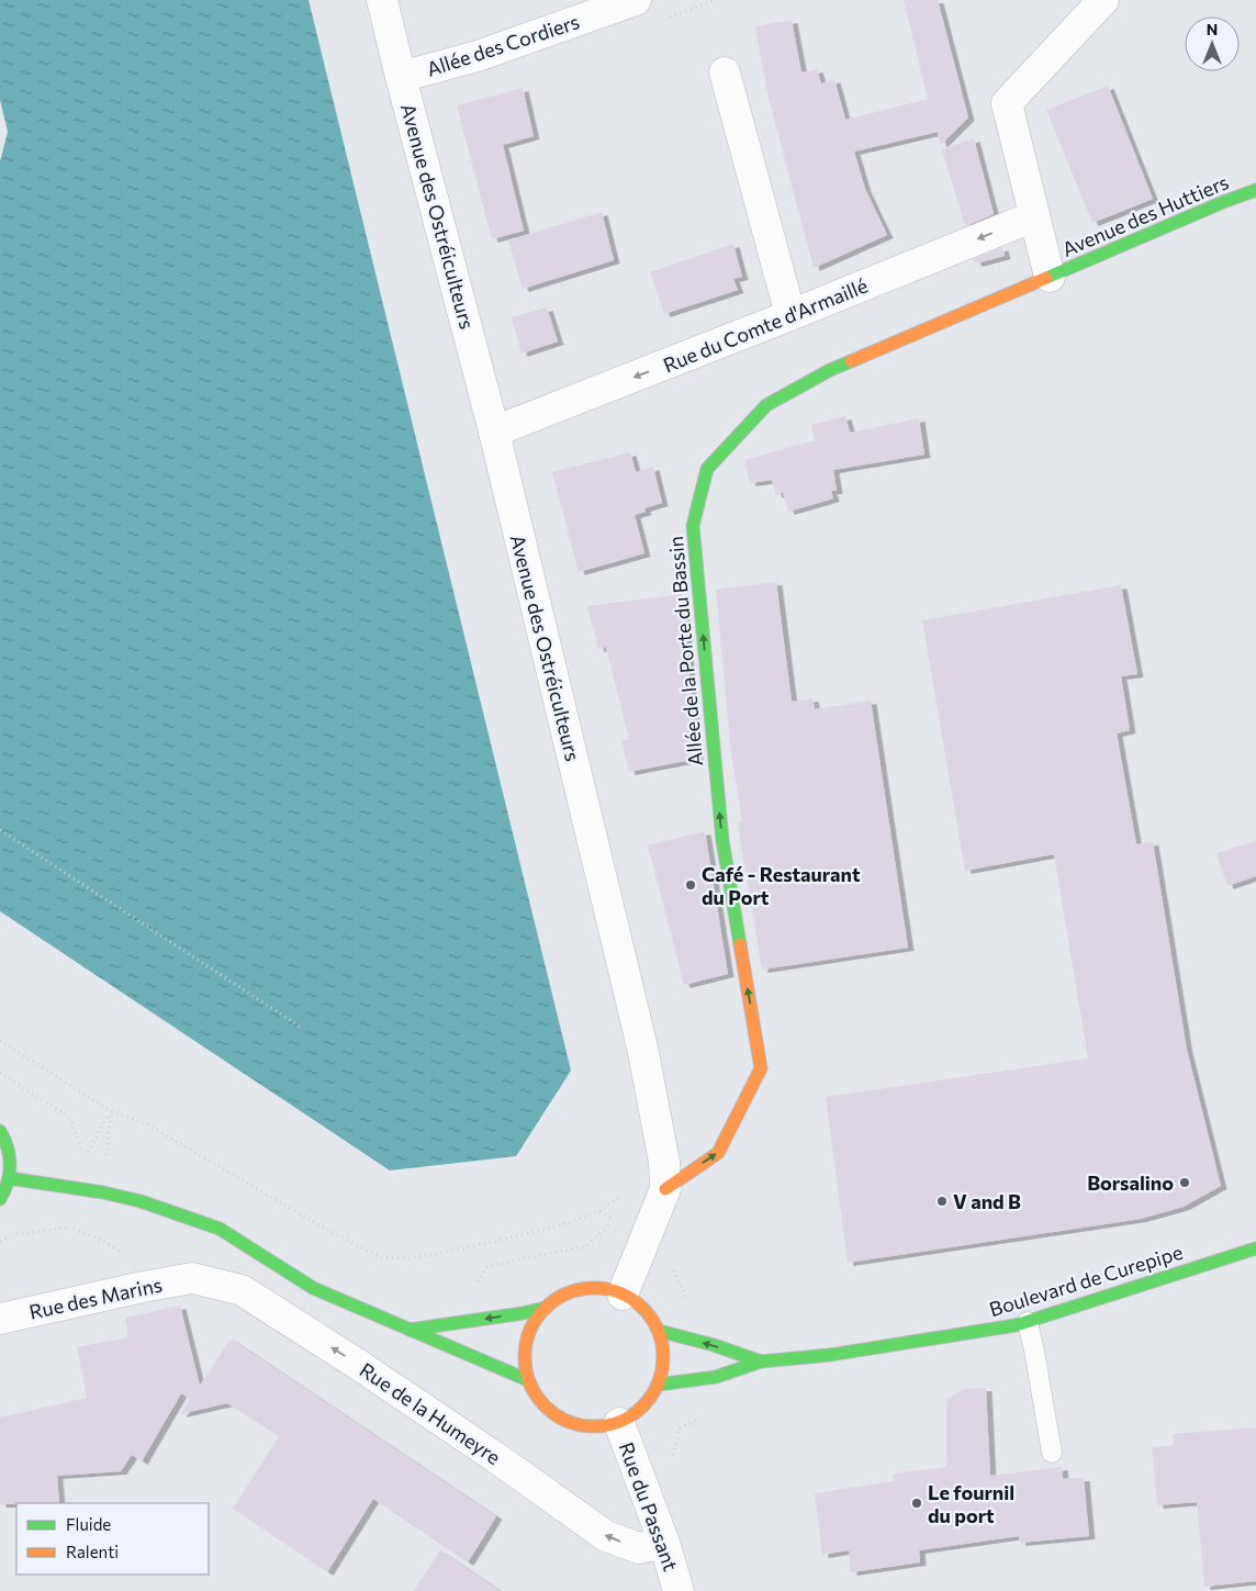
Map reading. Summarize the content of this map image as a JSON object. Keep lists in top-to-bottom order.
{
  "streets": {
    "main road": ["Avenue des Huttiers", "Allée de la Porte du Bassin", "Boulevard de Curepipe"],
    "street": [
      "Allée des Cordiers",
      "Avenue des Ostréiculteurs",
      "Rue du Comte d'Armaillé",
      "Rue des Marins",
      "Rue de la Humeyre",
      "Rue du Passant"
    ]
  },
  "crossings": [
    ["Allée des Cordiers", "Avenue des Ostréiculteurs"],
    ["Avenue des Huttiers", "Allée de la Porte du Bassin"],
    ["Avenue des Ostréiculteurs", "Rue du Comte d'Armaillé"],
    ["Avenue des Ostréiculteurs", "Allée de la Porte du Bassin"],
    ["Avenue des Ostréiculteurs", "Boulevard de Curepipe"],
    ["Avenue des Ostréiculteurs", "Rue du Passant"],
    ["Boulevard de Curepipe", "Rue du Passant"],
    ["Rue des Marins", "Rue de la Humeyre"],
    ["Rue de la Humeyre", "Rue du Passant"]
  ],
  "one_way": ["Rue du Comte d'Armaillé", "Allée de la Porte du Bassin", "Rue de la Humeyre"],
  "places": [
    "Café - Restaurant du Port",
    "Borsalino",
    "V and B",
    "Le fournil du port"
  ],
  "legend": ["Fluide", "Ralenti"],
  "north": "top"
}
